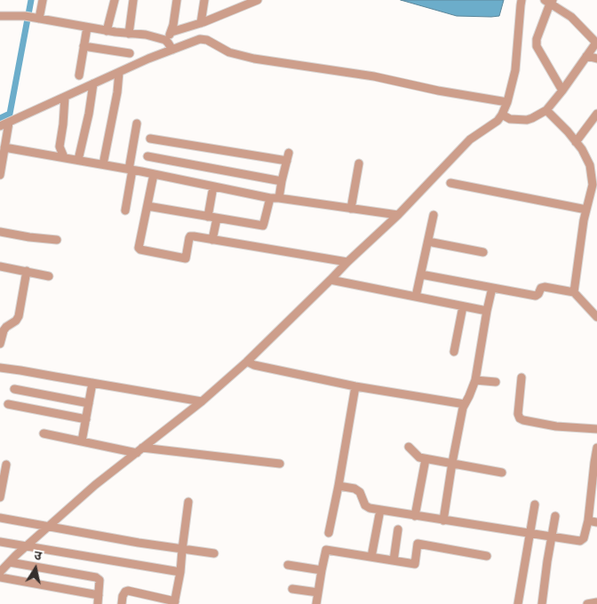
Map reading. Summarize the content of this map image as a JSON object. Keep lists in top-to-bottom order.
{
  "north": "top"
}
